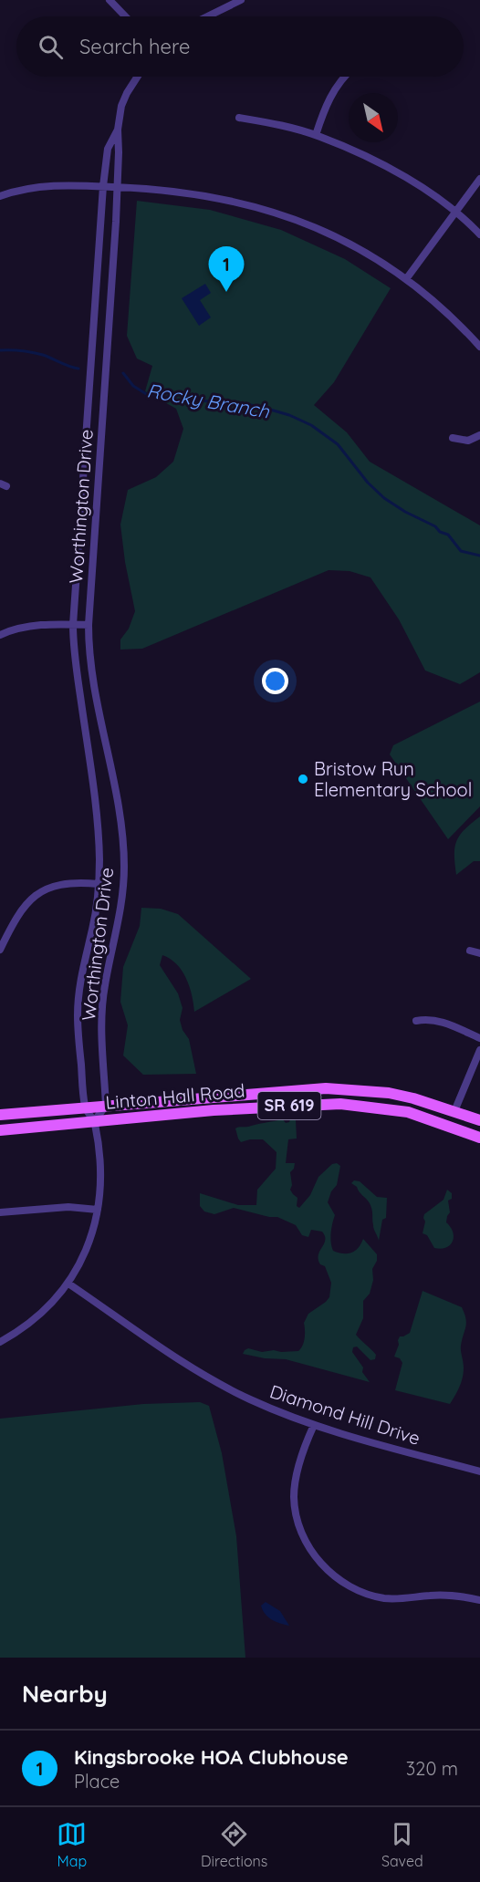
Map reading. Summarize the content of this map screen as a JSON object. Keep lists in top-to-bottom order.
{
  "streets": {
    "main road": ["Linton Hall Road", "SR 619"],
    "street": ["Worthington Drive", "Diamond Hill Drive"]
  },
  "crossings": [
    ["Worthington Drive", "Linton Hall Road"]
  ],
  "water": ["Rocky Branch"],
  "places": ["Bristow Run Elementary School"],
  "north": "bottom right",
  "page": {
    "search": "Search here",
    "pins": "1",
    "heading": "Nearby",
    "list": [
      {
        "mark": "1",
        "name": "Kingsbrooke HOA Clubhouse",
        "note": "Place",
        "value": "320 m"
      }
    ],
    "nav": ["Map", "Directions", "Saved"]
  }
}
